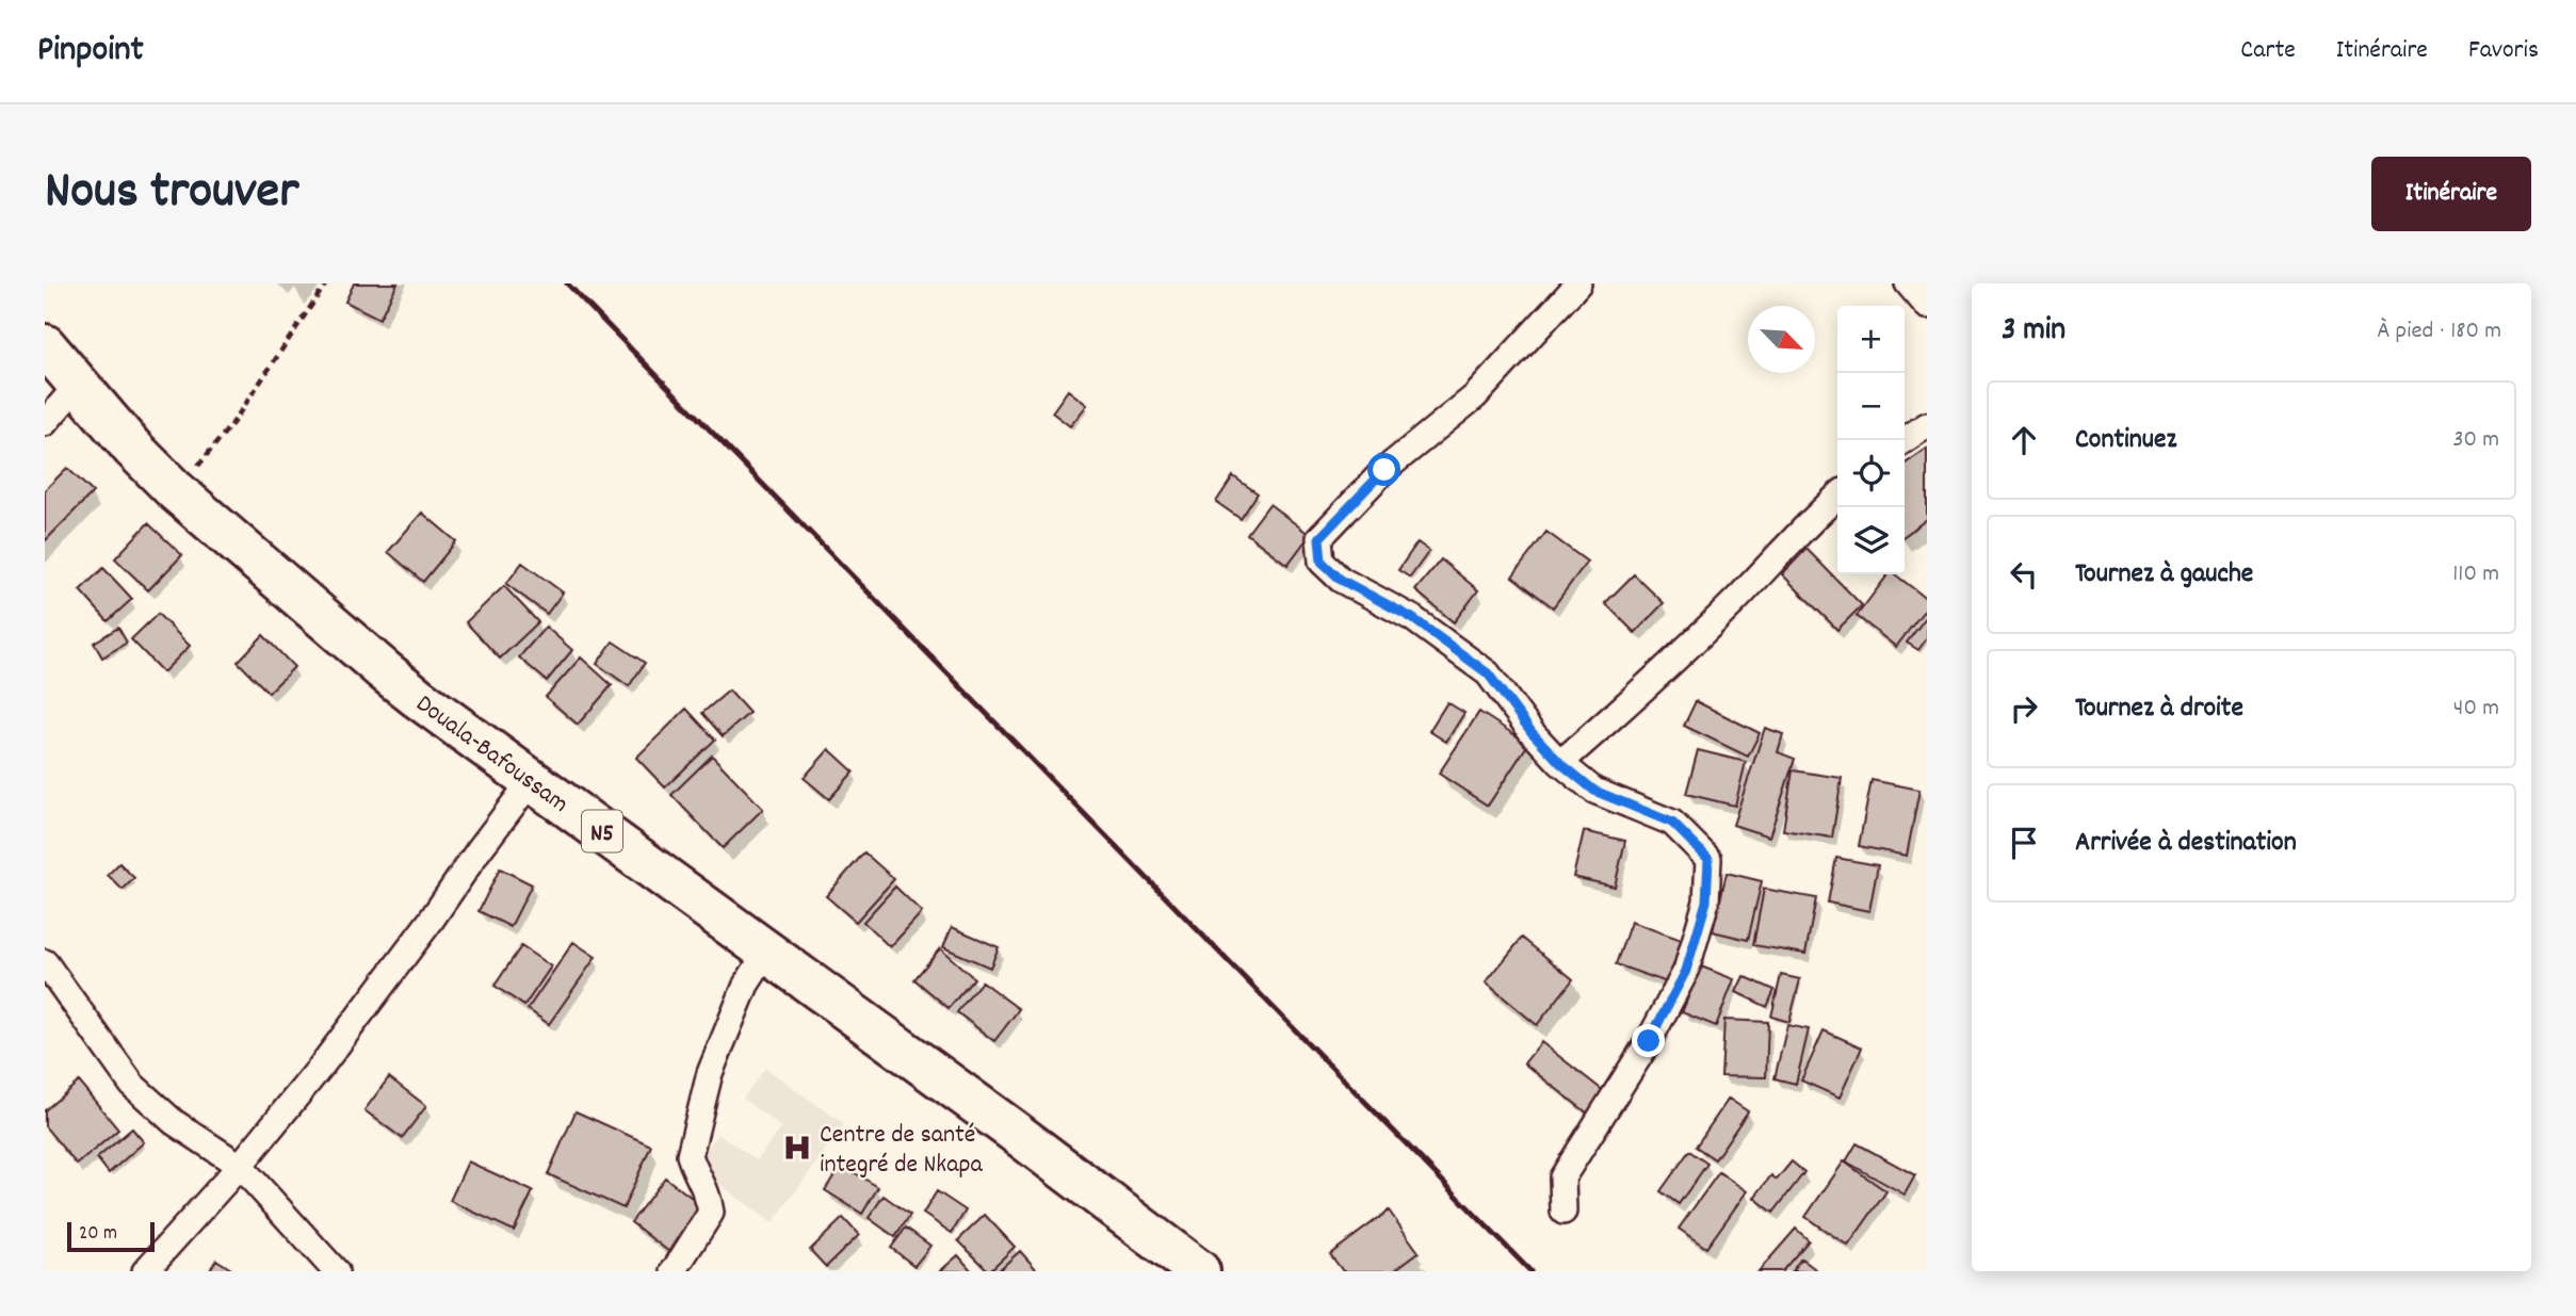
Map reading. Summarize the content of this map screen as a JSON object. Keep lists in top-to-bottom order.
{
  "streets": {
    "highway": ["Douala-Bafoussam", "N5"]
  },
  "places": {
    "hospital": ["Centre de santé integré de Nkapa"]
  },
  "scale_bar": "20 m",
  "north": "bottom right",
  "page": {
    "header": "Pinpoint",
    "nav": ["Carte", "Itinéraire", "Favoris"],
    "title": "Nous trouver",
    "buttons": "Itinéraire",
    "heading": ["3 min", "À pied · 180 m"],
    "map_buttons": ["+", "−"],
    "list": [
      ["Continuez", "30 m"],
      ["Tournez à gauche", "110 m"],
      ["Tournez à droite", "40 m"],
      "Arrivée à destination"
    ],
    "scale": "20 m"
  }
}
